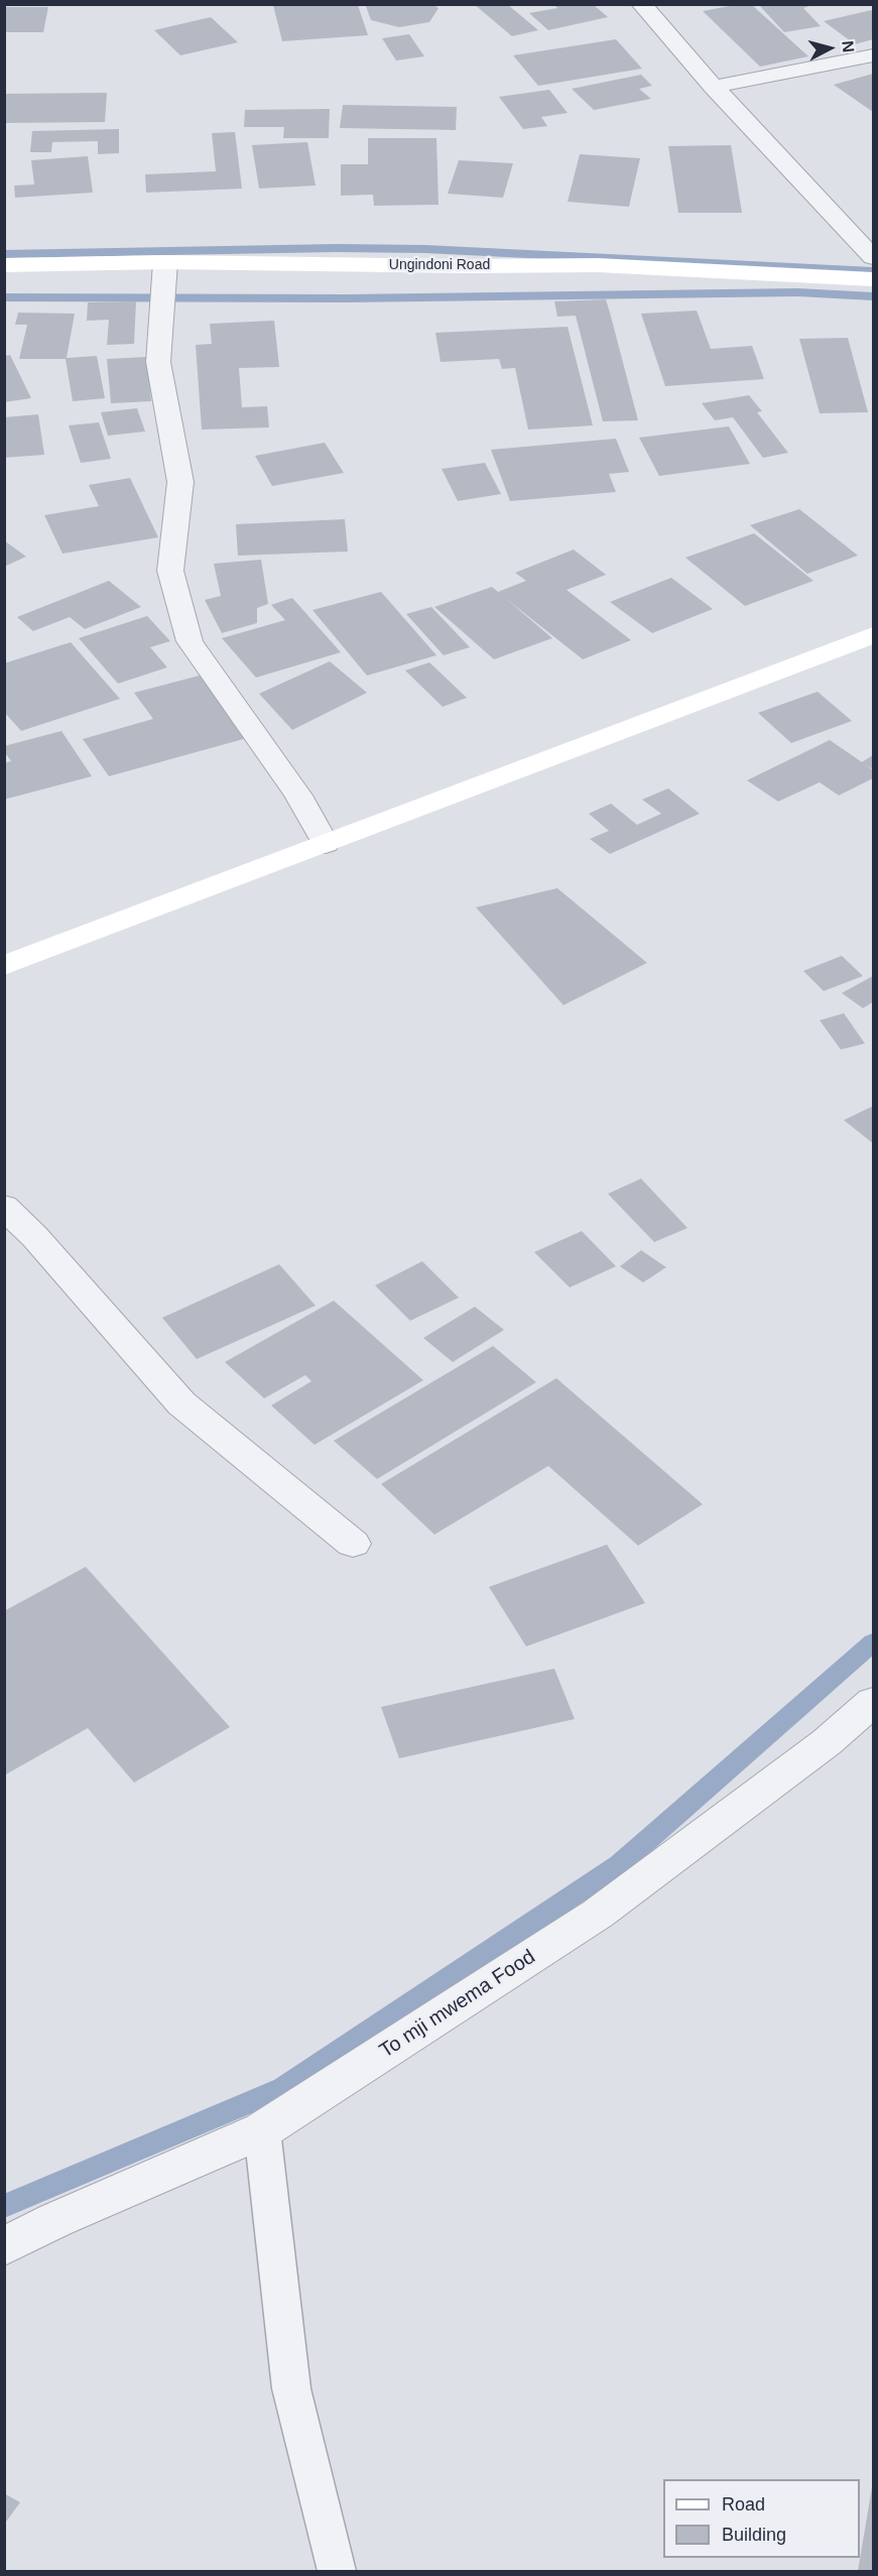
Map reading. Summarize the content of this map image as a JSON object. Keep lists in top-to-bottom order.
{
  "streets": {
    "main road": ["Ungindoni Road"],
    "street": ["To mji mwema Food"]
  },
  "legend": ["Road", "Building"],
  "north": "right"
}
